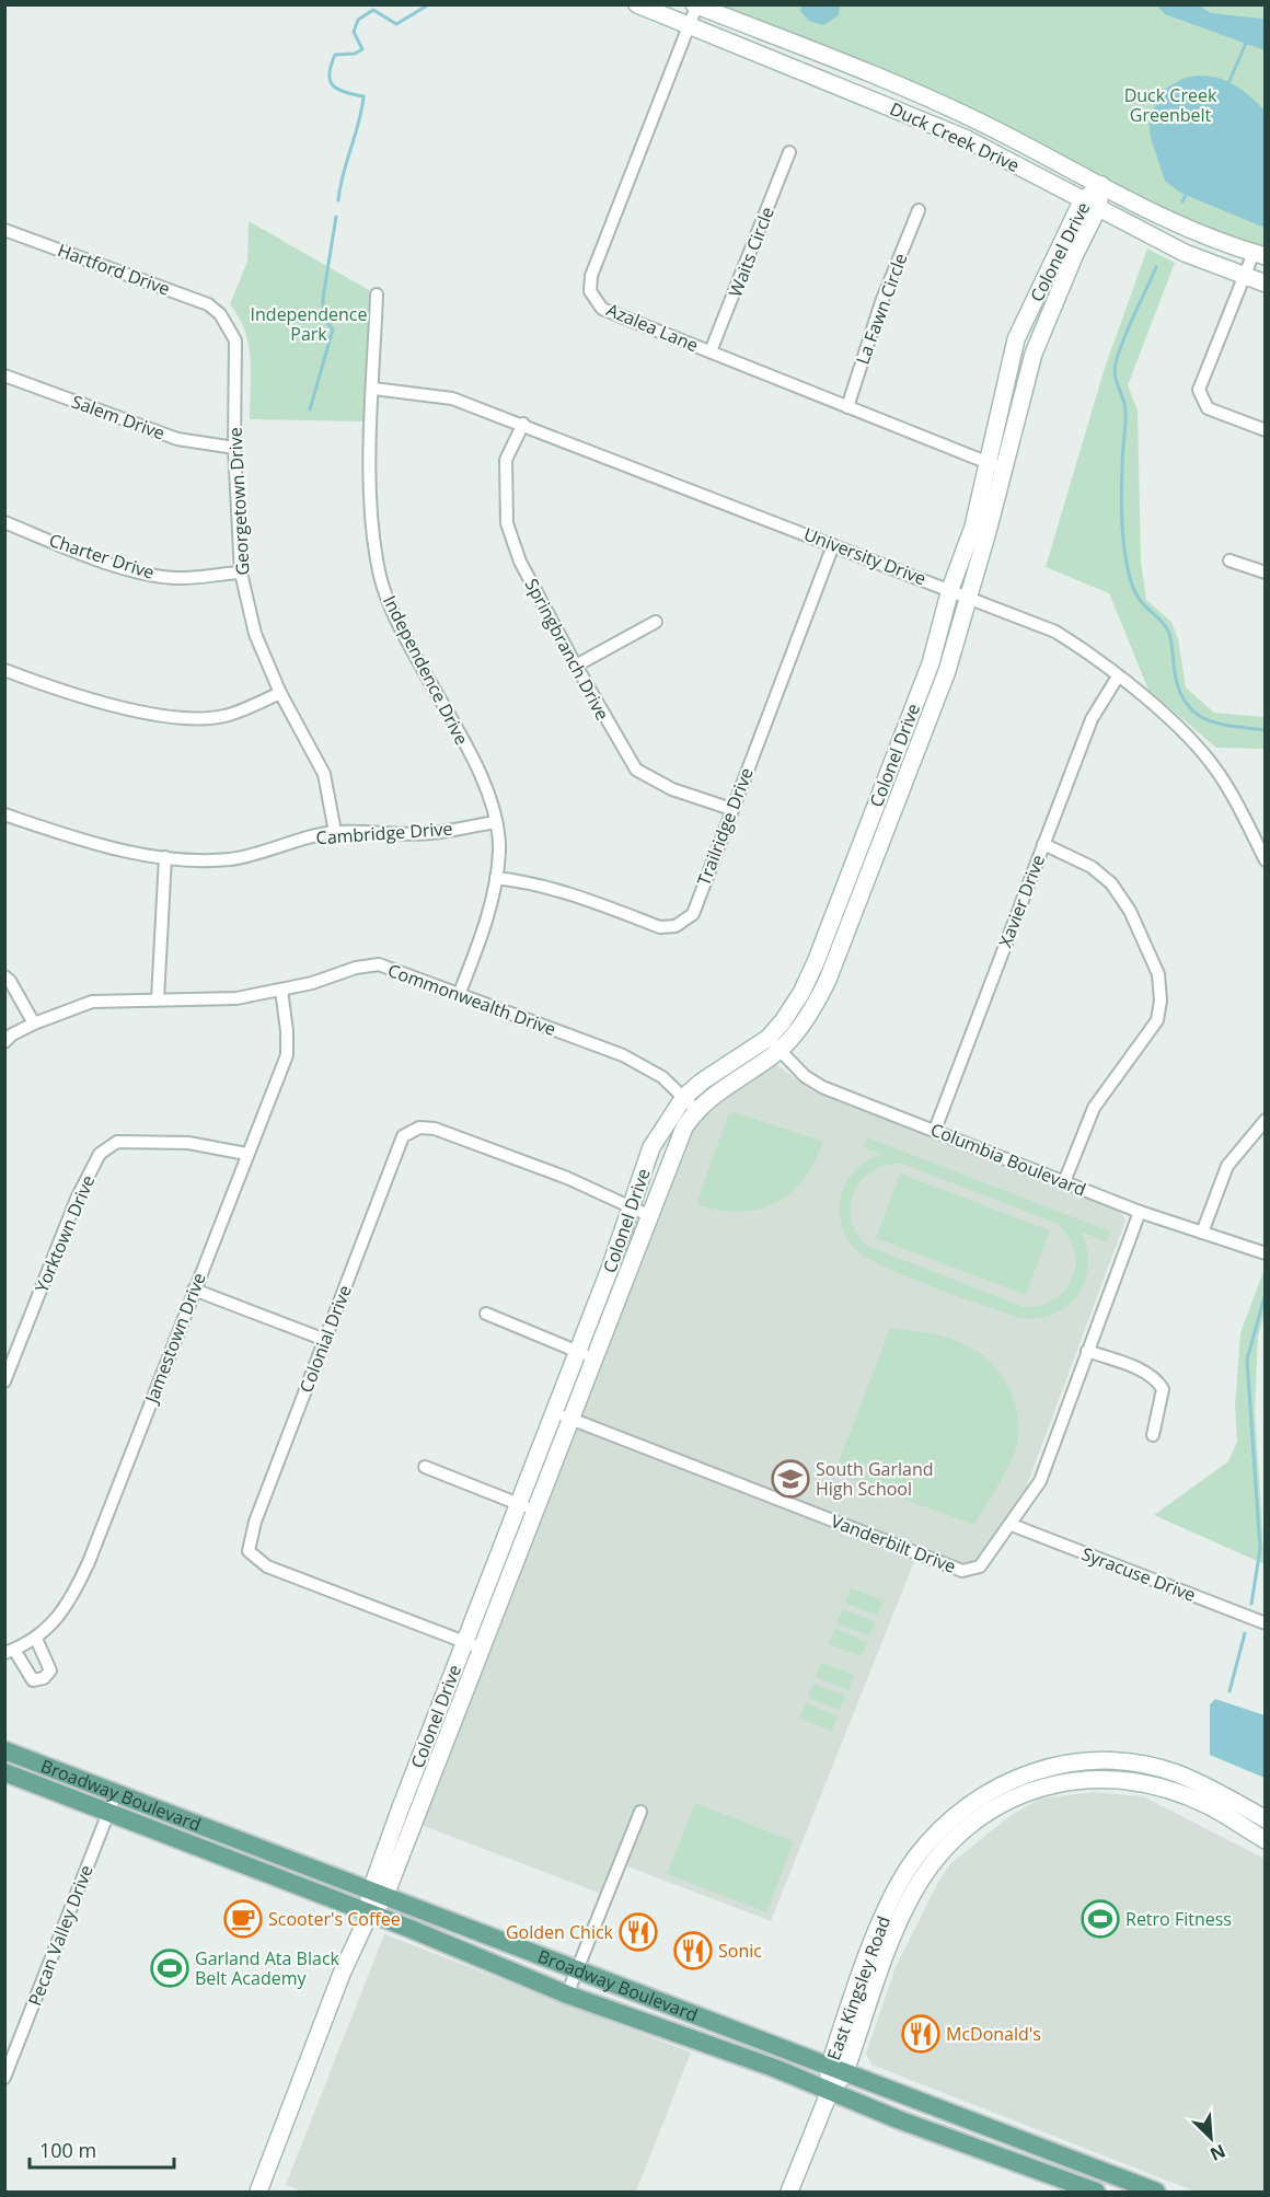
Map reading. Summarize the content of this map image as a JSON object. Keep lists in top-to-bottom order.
{
  "streets": {
    "main road": ["Broadway Boulevard"],
    "street": [
      "Duck Creek Drive",
      "Waits Circle",
      "Colonel Drive",
      "Hartford Drive",
      "La Fawn Circle",
      "Azalea Lane",
      "Salem Drive",
      "Georgetown Drive",
      "Charter Drive",
      "University Drive",
      "Springbranch Drive",
      "Independence Drive",
      "Trailridge Drive",
      "Cambridge Drive",
      "Xavier Drive",
      "Commonwealth Drive",
      "Columbia Boulevard",
      "Yorktown Drive",
      "Jamestown Drive",
      "Colonial Drive",
      "Vanderbilt Drive",
      "Syracuse Drive",
      "Pecan Valley Drive",
      "East Kingsley Road"
    ]
  },
  "crossings": [
    ["Duck Creek Drive", "Colonel Drive"],
    ["Duck Creek Drive", "Azalea Lane"],
    ["Waits Circle", "Azalea Lane"],
    ["Colonel Drive", "Azalea Lane"],
    ["Colonel Drive", "University Drive"],
    ["Colonel Drive", "Commonwealth Drive"],
    ["Colonel Drive", "Columbia Boulevard"],
    ["Colonel Drive", "Colonial Drive"],
    ["Colonel Drive", "Vanderbilt Drive"],
    ["Colonel Drive", "Broadway Boulevard"],
    ["Hartford Drive", "Georgetown Drive"],
    ["La Fawn Circle", "Azalea Lane"],
    ["Salem Drive", "Georgetown Drive"],
    ["Georgetown Drive", "Charter Drive"],
    ["Georgetown Drive", "Cambridge Drive"],
    ["University Drive", "Springbranch Drive"],
    ["University Drive", "Independence Drive"],
    ["University Drive", "Trailridge Drive"],
    ["University Drive", "Xavier Drive"],
    ["Springbranch Drive", "Trailridge Drive"],
    ["Independence Drive", "Trailridge Drive"],
    ["Independence Drive", "Cambridge Drive"],
    ["Independence Drive", "Commonwealth Drive"],
    ["Xavier Drive", "Columbia Boulevard"],
    ["Commonwealth Drive", "Jamestown Drive"],
    ["Columbia Boulevard", "Vanderbilt Drive"],
    ["Yorktown Drive", "Jamestown Drive"],
    ["Vanderbilt Drive", "Syracuse Drive"],
    ["Broadway Boulevard", "Pecan Valley Drive"],
    ["Broadway Boulevard", "East Kingsley Road"]
  ],
  "parks": ["Duck Creek Greenbelt", "Independence Park"],
  "places": {
    "school or university": ["South Garland High School"],
    "cafe": ["Scooter's Coffee"],
    "sports": ["Retro Fitness", "Garland Ata Black Belt Academy"],
    "restaurant": ["Golden Chick", "Sonic", "McDonald's"]
  },
  "scale_bar": "100 m",
  "north": "bottom right"
}
